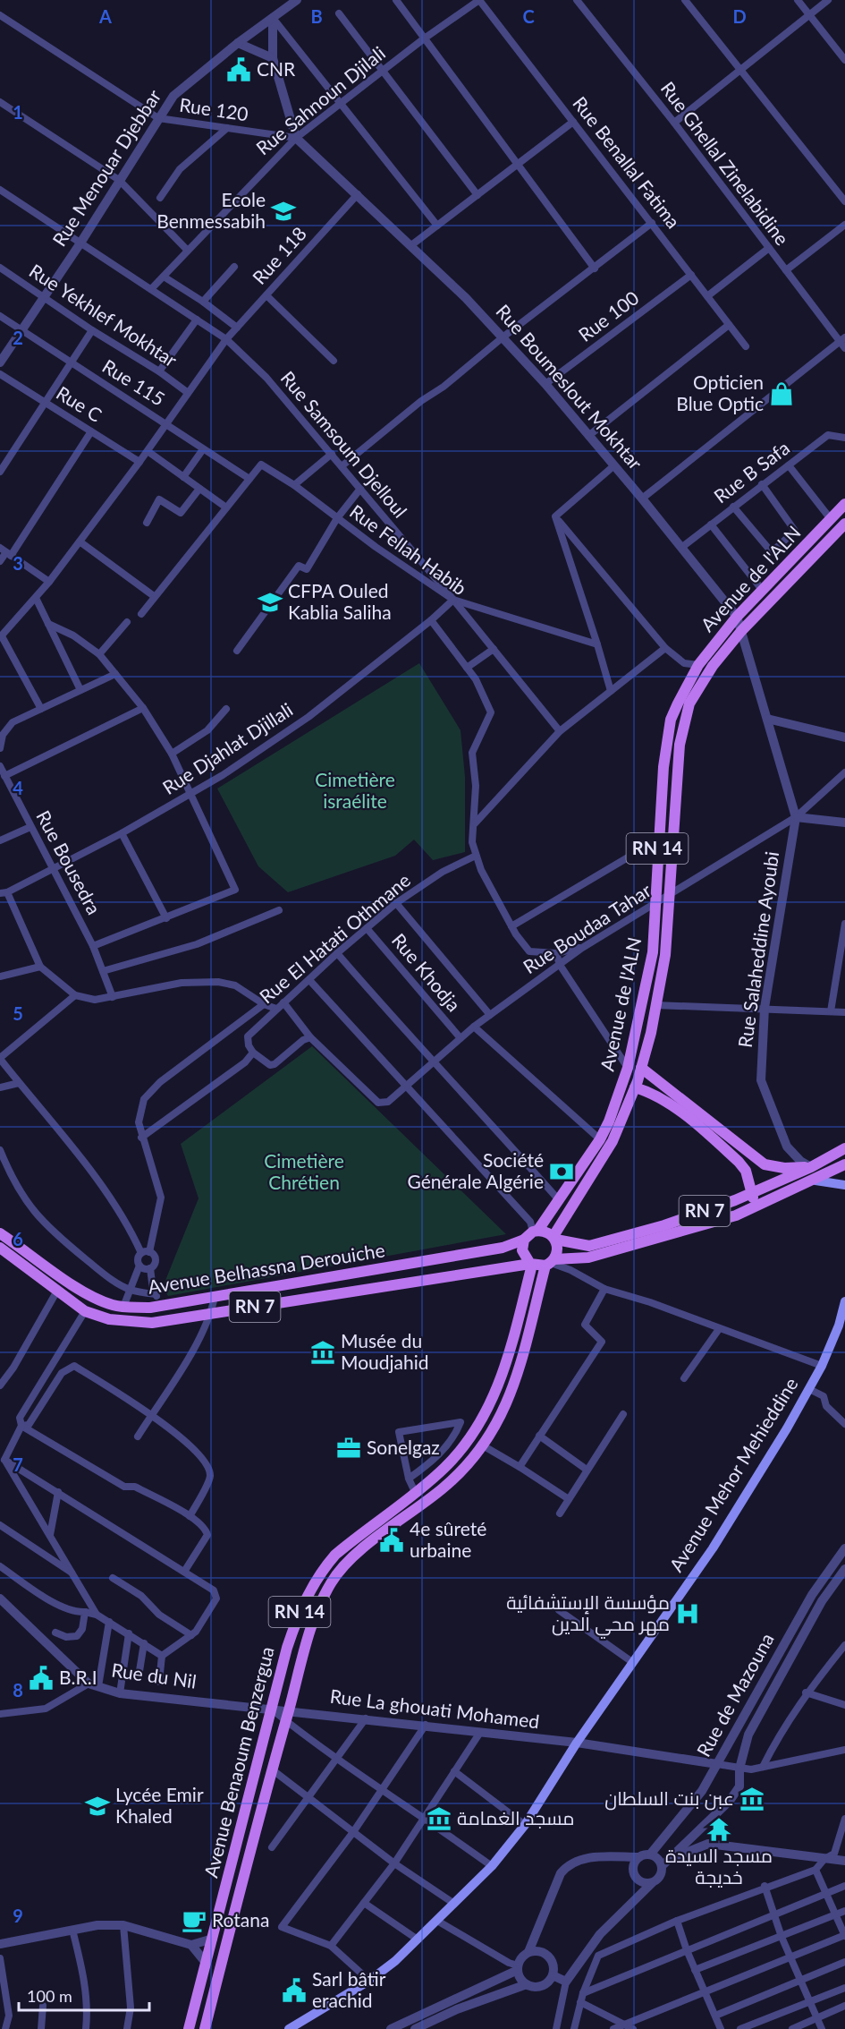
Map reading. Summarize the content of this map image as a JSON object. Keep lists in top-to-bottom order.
{
  "streets": {
    "main road": [
      "Avenue de l'ALN",
      "RN 14",
      "RN 7",
      "Avenue Belhassna Derouiche",
      "Avenue Mehor Mehieddine",
      "Avenue Benaoum Benzergua"
    ],
    "street": [
      "Rue Sahnoun Djilali",
      "Rue 120",
      "Rue Benallal Fatima",
      "Rue Ghellal Zinelabidine",
      "Rue Menouar Djebbar",
      "Rue 118",
      "Rue Yekhlef Mokhtar",
      "Rue 100",
      "Rue 115",
      "Rue Boumeslout Mokhtar",
      "Rue C",
      "Rue Samsoum Djelloul",
      "Rue B Safa",
      "Rue Fellah Habib",
      "Rue Djahlat Djillali",
      "Rue Bousedra",
      "Rue Boudaa Tahar",
      "Rue El Hatati Othmane",
      "Rue Salaheddine Ayoubi",
      "Rue Khodja",
      "Rue du Nil",
      "Rue de Mazouna",
      "Rue La ghouati Mohamed"
    ]
  },
  "crossings": [
    ["Rue Sahnoun Djilali", "Rue 120"],
    ["Rue Sahnoun Djilali", "Rue Benallal Fatima"],
    ["Rue Sahnoun Djilali", "Rue Boumeslout Mokhtar"],
    ["Rue Sahnoun Djilali", "Rue Samsoum Djelloul"],
    ["Rue 120", "Rue Menouar Djebbar"],
    ["Rue 120", "Rue Boumeslout Mokhtar"],
    ["Rue Benallal Fatima", "Rue 100"],
    ["Rue Menouar Djebbar", "Rue Yekhlef Mokhtar"],
    ["Rue Menouar Djebbar", "Rue 115"],
    ["Rue Menouar Djebbar", "Rue Samsoum Djelloul"],
    ["Rue 118", "Rue Yekhlef Mokhtar"],
    ["Rue 118", "Rue 115"],
    ["Rue 118", "Rue Boumeslout Mokhtar"],
    ["Rue 118", "Rue C"],
    ["Rue 118", "Rue Samsoum Djelloul"],
    ["Rue 100", "Rue Boumeslout Mokhtar"],
    ["Rue 115", "Rue Fellah Habib"],
    ["Rue Boumeslout Mokhtar", "Rue B Safa"],
    ["Rue Boumeslout Mokhtar", "Avenue de l'ALN"],
    ["Rue Boumeslout Mokhtar", "Rue Boudaa Tahar"],
    ["Rue Boumeslout Mokhtar", "Rue Salaheddine Ayoubi"],
    ["Rue Samsoum Djelloul", "Rue Fellah Habib"],
    ["Rue Samsoum Djelloul", "Rue Djahlat Djillali"],
    ["Rue Fellah Habib", "Rue Djahlat Djillali"],
    ["Avenue de l'ALN", "Rue Boudaa Tahar"],
    ["Avenue de l'ALN", "RN 7"],
    ["Avenue de l'ALN", "Avenue Belhassna Derouiche"],
    ["Avenue de l'ALN", "Avenue Benaoum Benzergua"],
    ["Rue Djahlat Djillali", "Rue Bousedra"],
    ["Rue Boudaa Tahar", "Rue El Hatati Othmane"],
    ["Rue Boudaa Tahar", "Rue Salaheddine Ayoubi"],
    ["Rue Boudaa Tahar", "Rue Khodja"],
    ["Rue El Hatati Othmane", "Rue Khodja"],
    ["Rue Salaheddine Ayoubi", "RN 7"],
    ["RN 7", "Avenue Belhassna Derouiche"],
    ["RN 7", "Avenue Benaoum Benzergua"],
    ["Avenue Belhassna Derouiche", "Avenue Benaoum Benzergua"],
    ["Avenue Mehor Mehieddine", "Rue La ghouati Mohamed"],
    ["Rue du Nil", "Rue La ghouati Mohamed"],
    ["Rue du Nil", "Avenue Benaoum Benzergua"],
    ["Rue de Mazouna", "Rue La ghouati Mohamed"],
    ["Rue La ghouati Mohamed", "Avenue Benaoum Benzergua"]
  ],
  "parks": ["Cimetière israélite", "Cimetière Chrétien"],
  "places": {
    "public building": [
      "CNR",
      "4e sûreté urbaine",
      "B.R.I",
      "Sarl bâtir erachid"
    ],
    "school or university": ["Ecole Benmessabih", "CFPA Ouled Kablia Saliha", "Lycée Emir Khaled"],
    "shop": ["Opticien Blue Optic"],
    "bank": ["Société Générale Algérie"],
    "museum": ["Musée du Moudjahid", "عبن بنت السلطان", "مسجد الغمامة"],
    "office": ["Sonelgaz"],
    "hospital": ["مؤسسة الإستشفائية مهر محي الدين"],
    "temple": ["مسجد السيدة خديجة"],
    "cafe": ["Rotana"]
  },
  "scale_bar": "100 m",
  "grid": {
    "columns": [
      "A",
      "B",
      "C",
      "D"
    ],
    "rows": [
      "1",
      "2",
      "3",
      "4",
      "5",
      "6",
      "7",
      "8",
      "9"
    ]
  }
}
